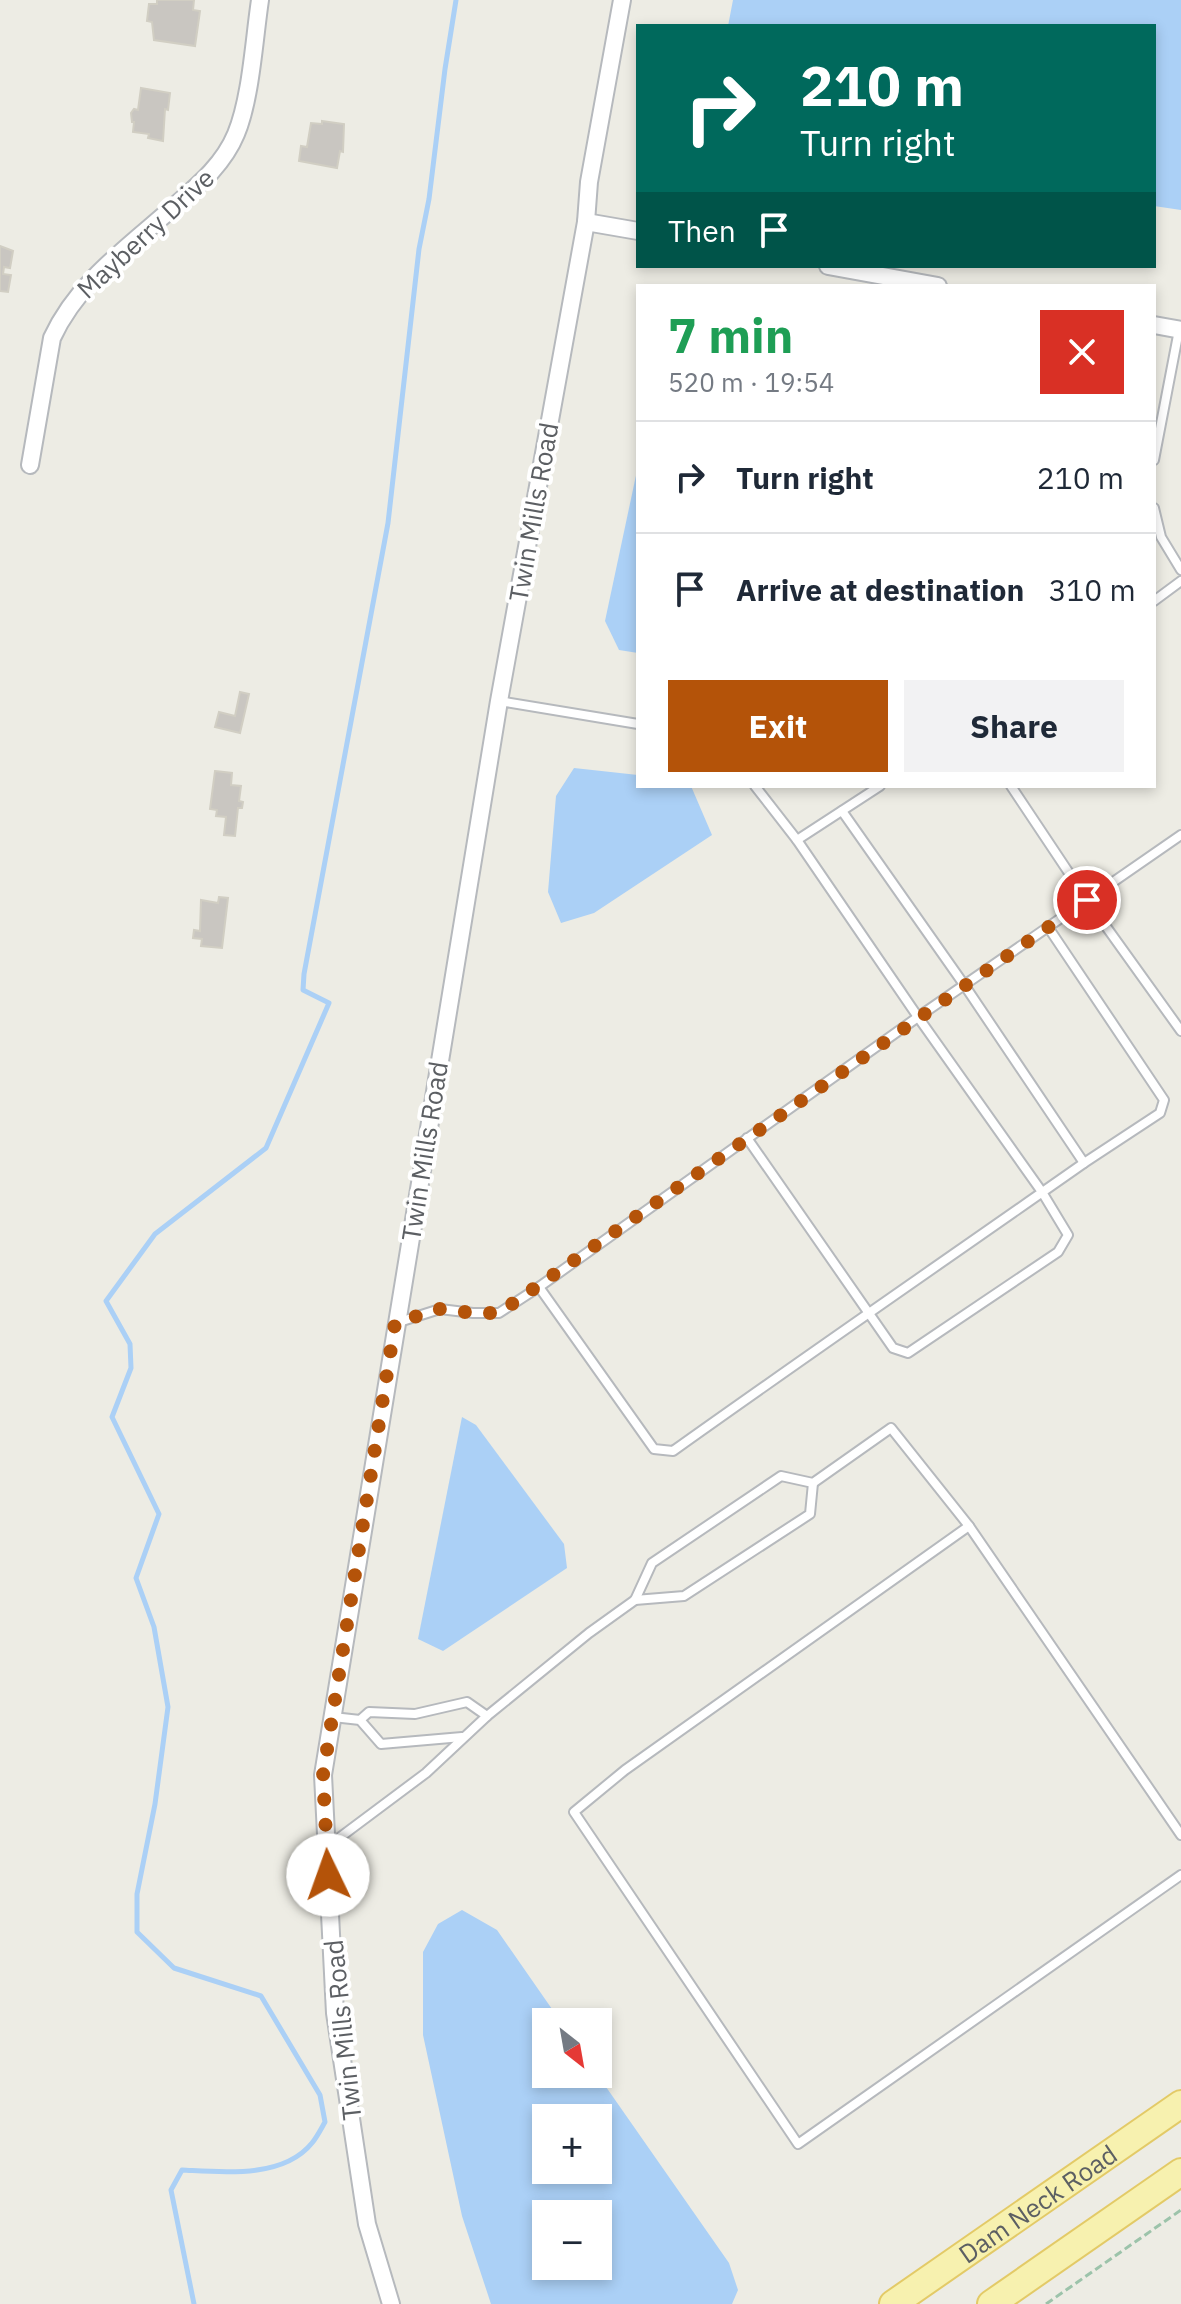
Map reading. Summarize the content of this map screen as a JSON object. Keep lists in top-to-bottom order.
{
  "streets": {
    "main road": ["Dam Neck Road"],
    "street": ["Mayberry Drive", "Twin Mills Road"]
  },
  "north": "bottom right",
  "page": {
    "turn": ["210 m", "Turn right"],
    "then": "Then",
    "heading": ["7 min", "520 m · 19:54"],
    "list": [
      {
        "name": "Turn right",
        "value": "210 m"
      },
      {
        "name": "Arrive at destination",
        "value": "310 m"
      }
    ],
    "buttons": ["Exit", "Share"],
    "map_buttons": ["+", "−"]
  }
}
